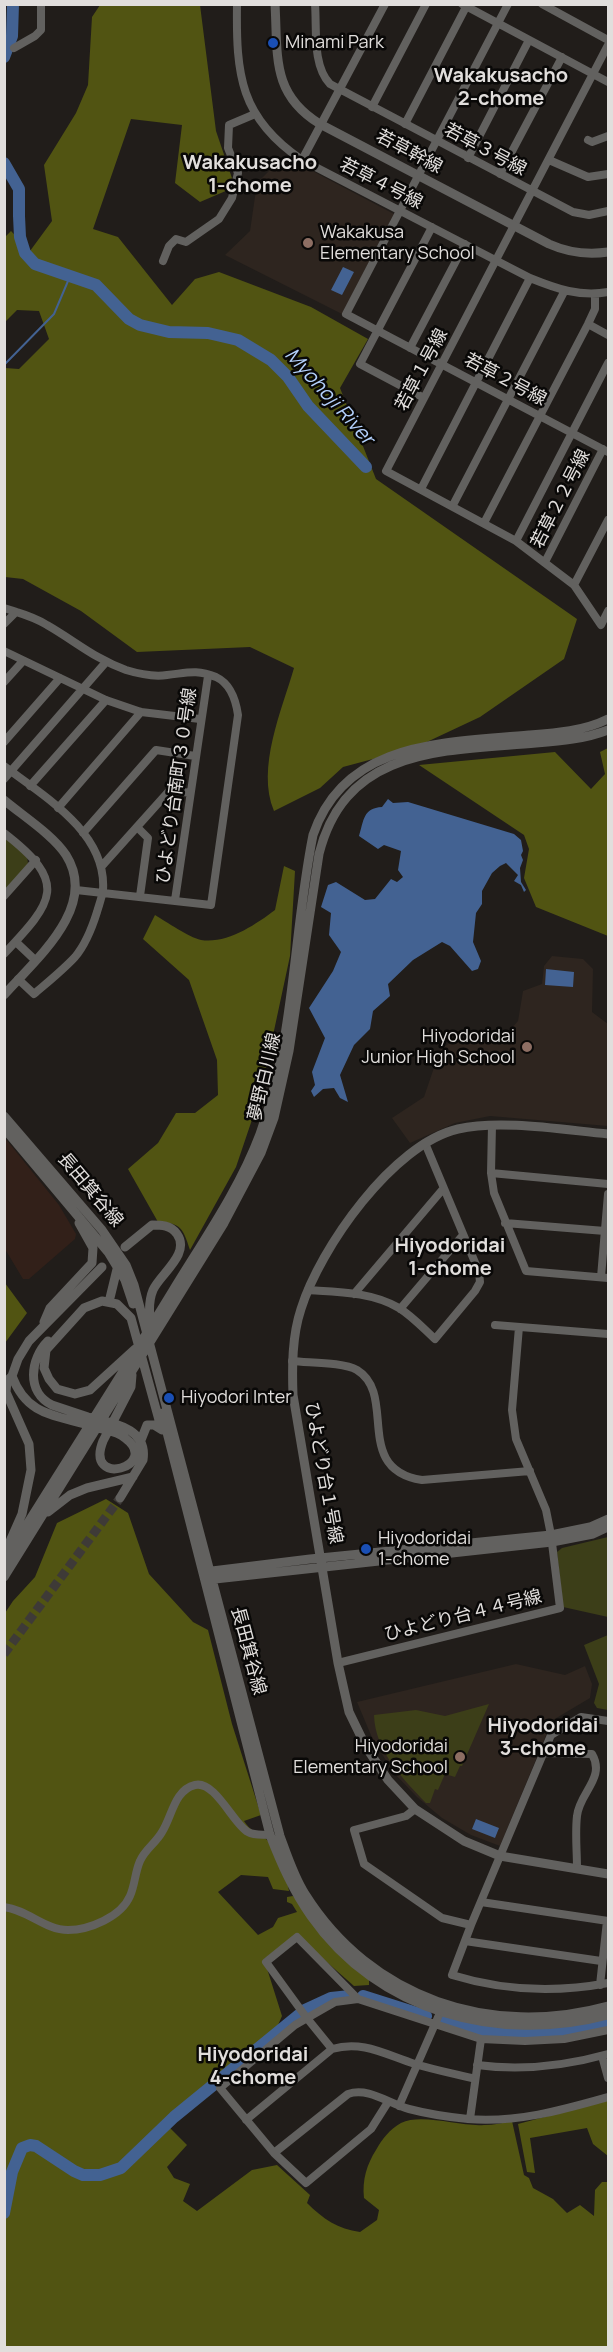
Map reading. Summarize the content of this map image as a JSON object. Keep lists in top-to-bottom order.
{
  "streets": {
    "street": [
      "若草３号線",
      "若草幹線",
      "若草４号線",
      "若草１号線",
      "若草２号線",
      "若草２２号線",
      "ひよどり台南町３０号線",
      "夢野白川線",
      "長田箕谷線",
      "ひよどり台１号線",
      "ひよどり台４４号線"
    ]
  },
  "crossings": [
    ["若草３号線", "若草１号線"],
    ["若草３号線", "若草２号線"],
    ["若草幹線", "若草１号線"],
    ["若草幹線", "若草２号線"],
    ["若草４号線", "若草１号線"],
    ["若草４号線", "若草２号線"],
    ["若草１号線", "若草２号線"],
    ["若草１号線", "若草２２号線"],
    ["若草２号線", "若草２２号線"],
    ["ひよどり台１号線", "ひよどり台４４号線"]
  ],
  "districts": [
    "Wakakusacho 2-chome",
    "Wakakusacho 1-chome",
    "Hiyodoridai 1-chome",
    "Hiyodoridai 3-chome",
    "Hiyodoridai 4-chome"
  ],
  "water": ["Myohoji River"],
  "places": [
    "Minami Park",
    "Wakakusa Elementary School",
    "Hiyodoridai Junior High School",
    "Hiyodori Inter",
    "Hiyodoridai 1-chome",
    "Hiyodoridai Elementary School"
  ]
}
